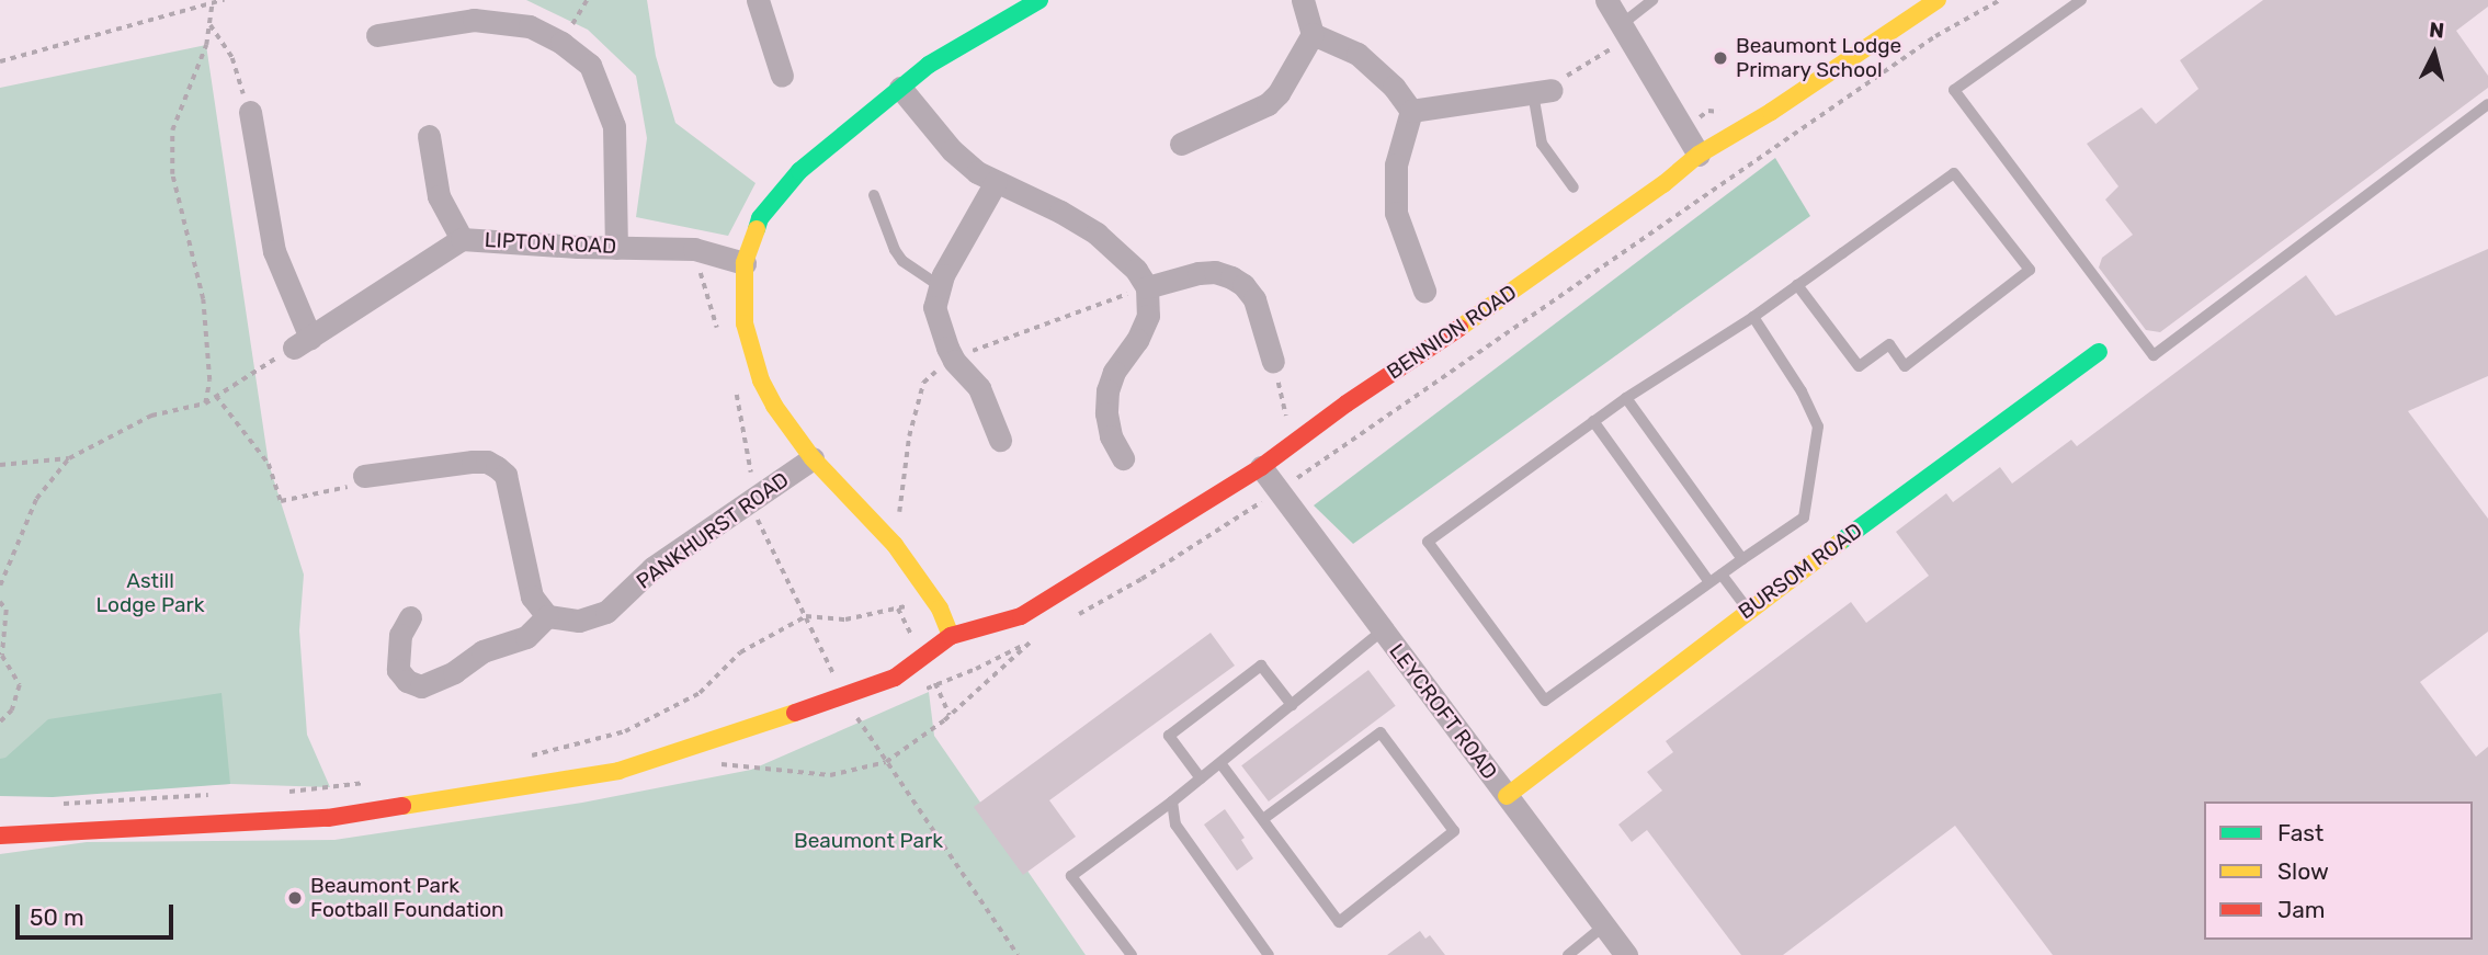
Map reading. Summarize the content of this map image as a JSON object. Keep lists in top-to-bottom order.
{
  "streets": {
    "street": [
      "LIPTON ROAD",
      "BENNION ROAD",
      "PANKHURST ROAD",
      "BURSOM ROAD",
      "LEYCROFT ROAD"
    ]
  },
  "crossings": [
    ["BENNION ROAD", "LEYCROFT ROAD"],
    ["BURSOM ROAD", "LEYCROFT ROAD"]
  ],
  "parks": ["Astill Lodge Park", "Beaumont Park"],
  "places": ["Beaumont Lodge Primary School", "Beaumont Park Football Foundation"],
  "legend": ["Fast", "Slow", "Jam"],
  "scale_bar": "50 m",
  "north": "top"
}
